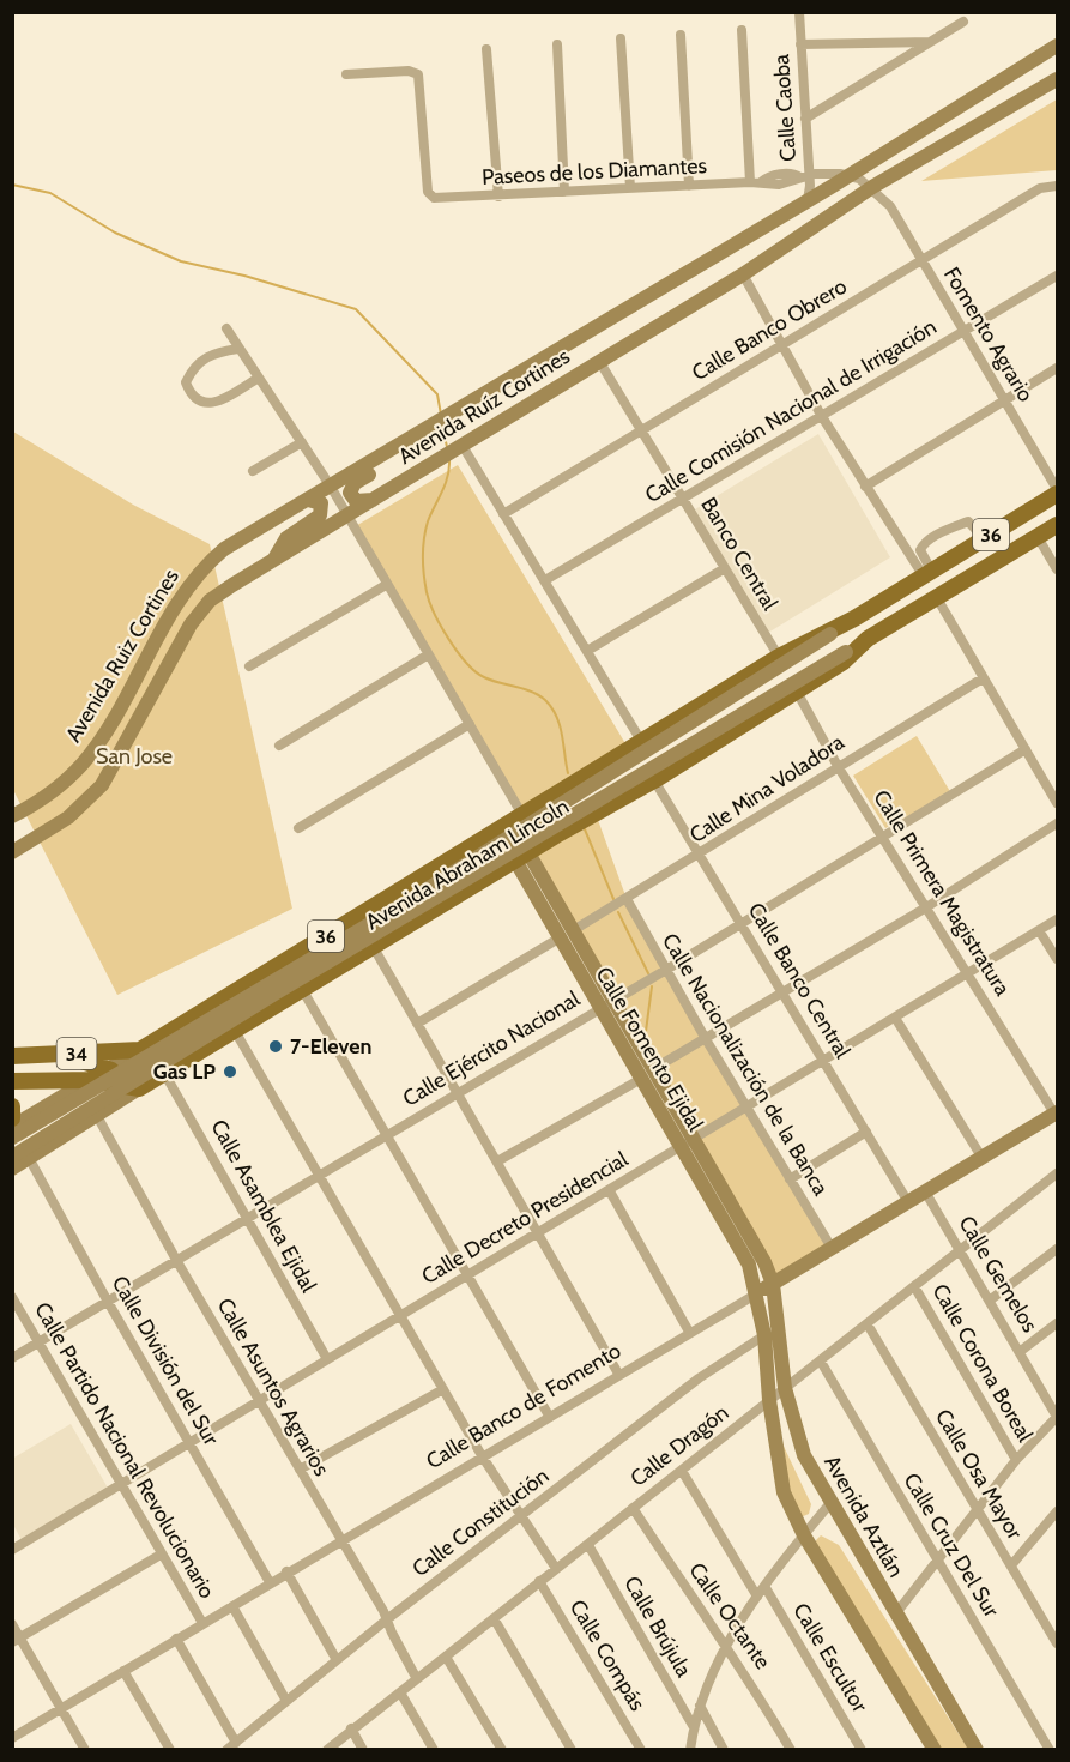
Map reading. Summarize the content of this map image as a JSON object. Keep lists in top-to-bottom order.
{
  "streets": {
    "main road": [
      "Avenida Ruíz Cortines",
      "36",
      "Avenida Ruiz Cortines",
      "Avenida Abraham Lincoln",
      "Calle Fomento Ejidal",
      "34",
      "Calle Banco de Fomento",
      "Avenida Aztlán"
    ],
    "street": [
      "Calle Caoba",
      "Paseos de los Diamantes",
      "Calle Banco Obrero",
      "Fomento Agrario",
      "Calle Comisión Nacional de Irrigación",
      "Banco Central",
      "Calle Mina Voladora",
      "Calle Primera Magistratura",
      "Calle Banco Central",
      "Calle Ejército Nacional",
      "Calle Nacionalización de la Banca",
      "Calle Asamblea Ejidal",
      "Calle Decreto Presidencial",
      "Calle Gemelos",
      "Calle División del Sur",
      "Calle Corona Boreal",
      "Calle Asuntos Agrarios",
      "Calle Dragón",
      "Calle Partido Nacional Revolucionario",
      "Calle Osa Mayor",
      "Calle Constitución",
      "Calle Cruz Del Sur",
      "Calle Octante",
      "Calle Brújula",
      "Calle Compás",
      "Calle Escultor"
    ]
  },
  "crossings": [
    ["Calle Caoba", "Paseos de los Diamantes"],
    ["Calle Caoba", "Avenida Ruíz Cortines"],
    ["Paseos de los Diamantes", "Fomento Agrario"],
    ["Paseos de los Diamantes", "Avenida Ruíz Cortines"],
    ["Calle Banco Obrero", "Fomento Agrario"],
    ["Calle Banco Obrero", "Banco Central"],
    ["Fomento Agrario", "Avenida Ruíz Cortines"],
    ["Fomento Agrario", "Calle Comisión Nacional de Irrigación"],
    ["Fomento Agrario", "Avenida Abraham Lincoln"],
    ["Avenida Ruíz Cortines", "Banco Central"],
    ["Avenida Ruíz Cortines", "Avenida Ruiz Cortines"],
    ["Calle Comisión Nacional de Irrigación", "Banco Central"],
    ["36", "Avenida Abraham Lincoln"],
    ["Banco Central", "Avenida Abraham Lincoln"],
    ["Calle Mina Voladora", "Calle Primera Magistratura"],
    ["Calle Mina Voladora", "Calle Banco Central"],
    ["Calle Mina Voladora", "Calle Fomento Ejidal"],
    ["Calle Mina Voladora", "Calle Nacionalización de la Banca"],
    ["Avenida Abraham Lincoln", "Calle Primera Magistratura"],
    ["Avenida Abraham Lincoln", "Calle Banco Central"],
    ["Avenida Abraham Lincoln", "Calle Fomento Ejidal"],
    ["Avenida Abraham Lincoln", "34"],
    ["Avenida Abraham Lincoln", "Calle Asamblea Ejidal"],
    ["Avenida Abraham Lincoln", "Calle División del Sur"],
    ["Avenida Abraham Lincoln", "Calle Asuntos Agrarios"],
    ["Calle Primera Magistratura", "Calle Ejército Nacional"],
    ["Calle Primera Magistratura", "Calle Decreto Presidencial"],
    ["Calle Primera Magistratura", "Calle Banco de Fomento"],
    ["Calle Banco Central", "Calle Ejército Nacional"],
    ["Calle Banco Central", "Calle Decreto Presidencial"],
    ["Calle Banco Central", "Calle Banco de Fomento"],
    ["Calle Ejército Nacional", "Calle Fomento Ejidal"],
    ["Calle Ejército Nacional", "Calle Nacionalización de la Banca"],
    ["Calle Ejército Nacional", "Calle Asamblea Ejidal"],
    ["Calle Ejército Nacional", "Calle División del Sur"],
    ["Calle Ejército Nacional", "Calle Asuntos Agrarios"],
    ["Calle Ejército Nacional", "Calle Partido Nacional Revolucionario"],
    ["Calle Fomento Ejidal", "Calle Decreto Presidencial"],
    ["Calle Fomento Ejidal", "Calle Banco de Fomento"],
    ["Calle Fomento Ejidal", "Avenida Aztlán"],
    ["Calle Nacionalización de la Banca", "Calle Decreto Presidencial"],
    ["Calle Nacionalización de la Banca", "Calle Banco de Fomento"],
    ["Calle Asamblea Ejidal", "Calle Decreto Presidencial"],
    ["Calle Decreto Presidencial", "Calle División del Sur"],
    ["Calle Decreto Presidencial", "Calle Asuntos Agrarios"],
    ["Calle Decreto Presidencial", "Calle Partido Nacional Revolucionario"],
    ["Calle Gemelos", "Calle Banco de Fomento"],
    ["Calle Gemelos", "Calle Dragón"],
    ["Calle División del Sur", "Calle Banco de Fomento"],
    ["Calle Corona Boreal", "Calle Dragón"],
    ["Calle Asuntos Agrarios", "Calle Banco de Fomento"],
    ["Calle Asuntos Agrarios", "Calle Dragón"],
    ["Calle Asuntos Agrarios", "Calle Constitución"],
    ["Calle Banco de Fomento", "Calle Partido Nacional Revolucionario"],
    ["Calle Banco de Fomento", "Avenida Aztlán"],
    ["Calle Dragón", "Calle Osa Mayor"],
    ["Calle Dragón", "Avenida Aztlán"],
    ["Calle Dragón", "Calle Cruz Del Sur"],
    ["Calle Dragón", "Calle Octante"],
    ["Calle Dragón", "Calle Brújula"],
    ["Calle Dragón", "Calle Compás"]
  ],
  "parks": ["San Jose"],
  "places": ["7-Eleven", "Gas LP"]
}
